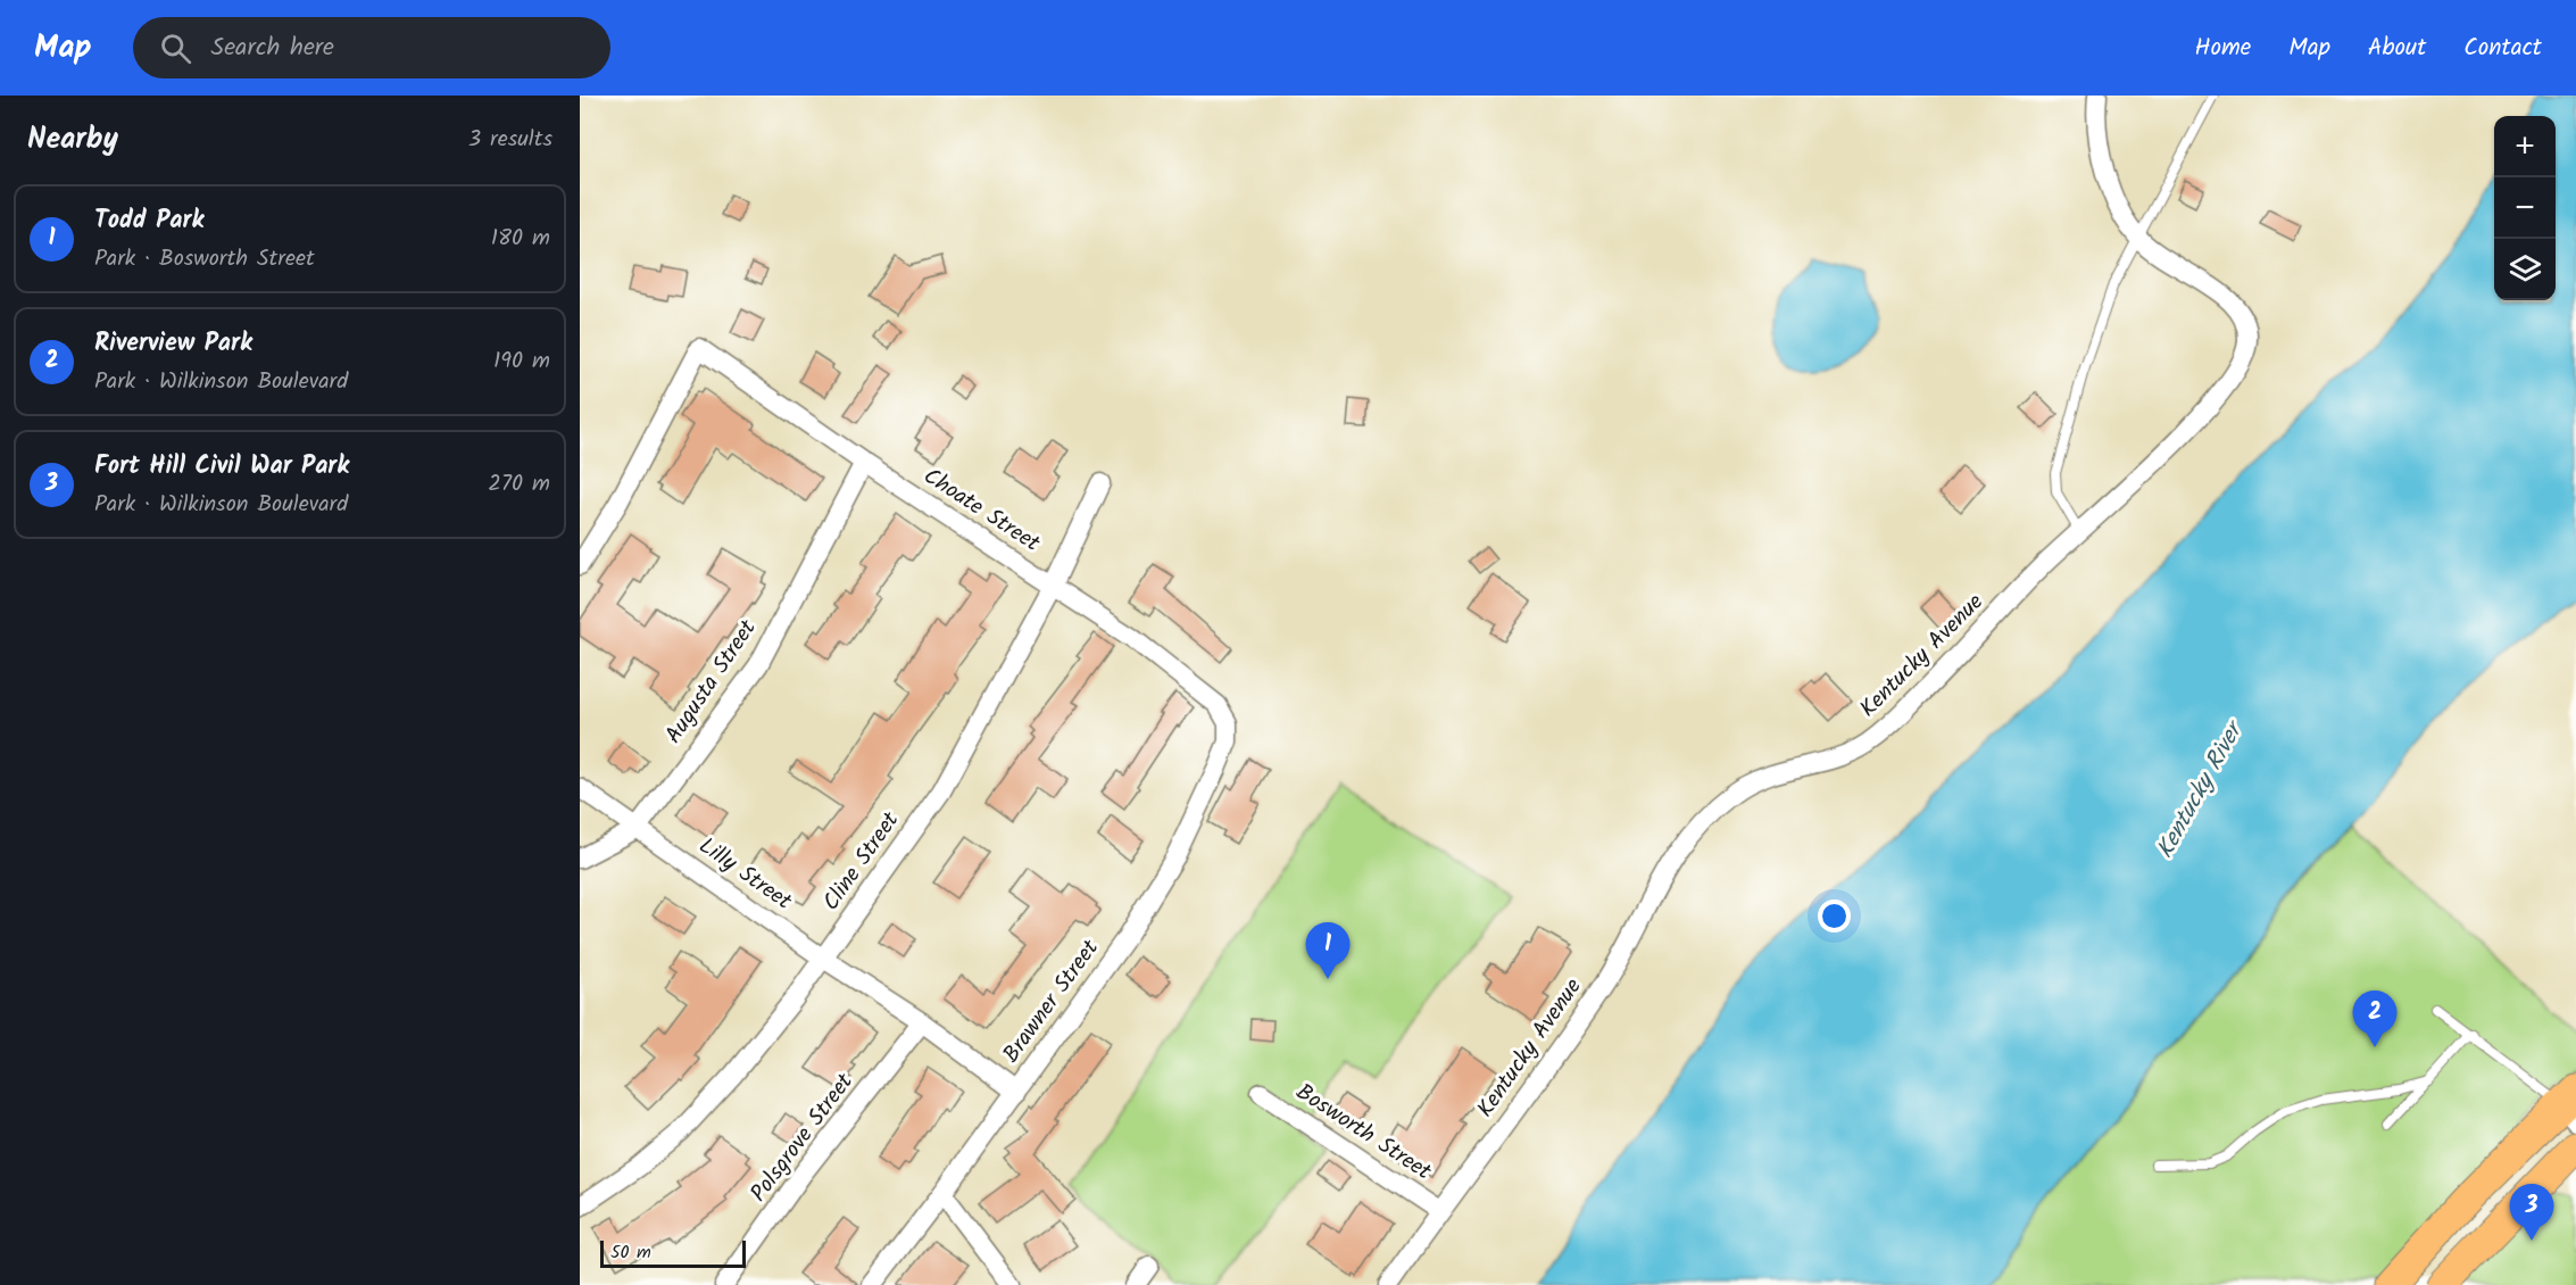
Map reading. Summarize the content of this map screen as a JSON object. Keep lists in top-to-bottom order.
{
  "streets": {
    "street": [
      "Choate Street",
      "Kentucky Avenue",
      "Augusta Street",
      "Cline Street",
      "Lilly Street",
      "Brawner Street",
      "Bosworth Street",
      "Polsgrove Street"
    ]
  },
  "crossings": [
    ["Choate Street", "Augusta Street"],
    ["Choate Street", "Cline Street"],
    ["Choate Street", "Brawner Street"],
    ["Kentucky Avenue", "Bosworth Street"],
    ["Augusta Street", "Lilly Street"],
    ["Cline Street", "Lilly Street"],
    ["Lilly Street", "Brawner Street"],
    ["Lilly Street", "Polsgrove Street"]
  ],
  "water": ["Kentucky River"],
  "scale_bar": "50 m",
  "page": {
    "header": "Map",
    "search": "Search here",
    "nav": [
      "Home",
      "Map",
      "About",
      "Contact"
    ],
    "heading": ["Nearby", "3 results"],
    "map_buttons": ["+", "−"],
    "list": [
      {
        "mark": "1",
        "name": "Todd Park",
        "note": "Park · Bosworth Street",
        "value": "180 m"
      },
      {
        "mark": "2",
        "name": "Riverview Park",
        "note": "Park · Wilkinson Boulevard",
        "value": "190 m"
      },
      {
        "mark": "3",
        "name": "Fort Hill Civil War Park",
        "note": "Park · Wilkinson Boulevard",
        "value": "270 m"
      }
    ],
    "pins": ["1", "2", "3"],
    "scale": "50 m"
  }
}
